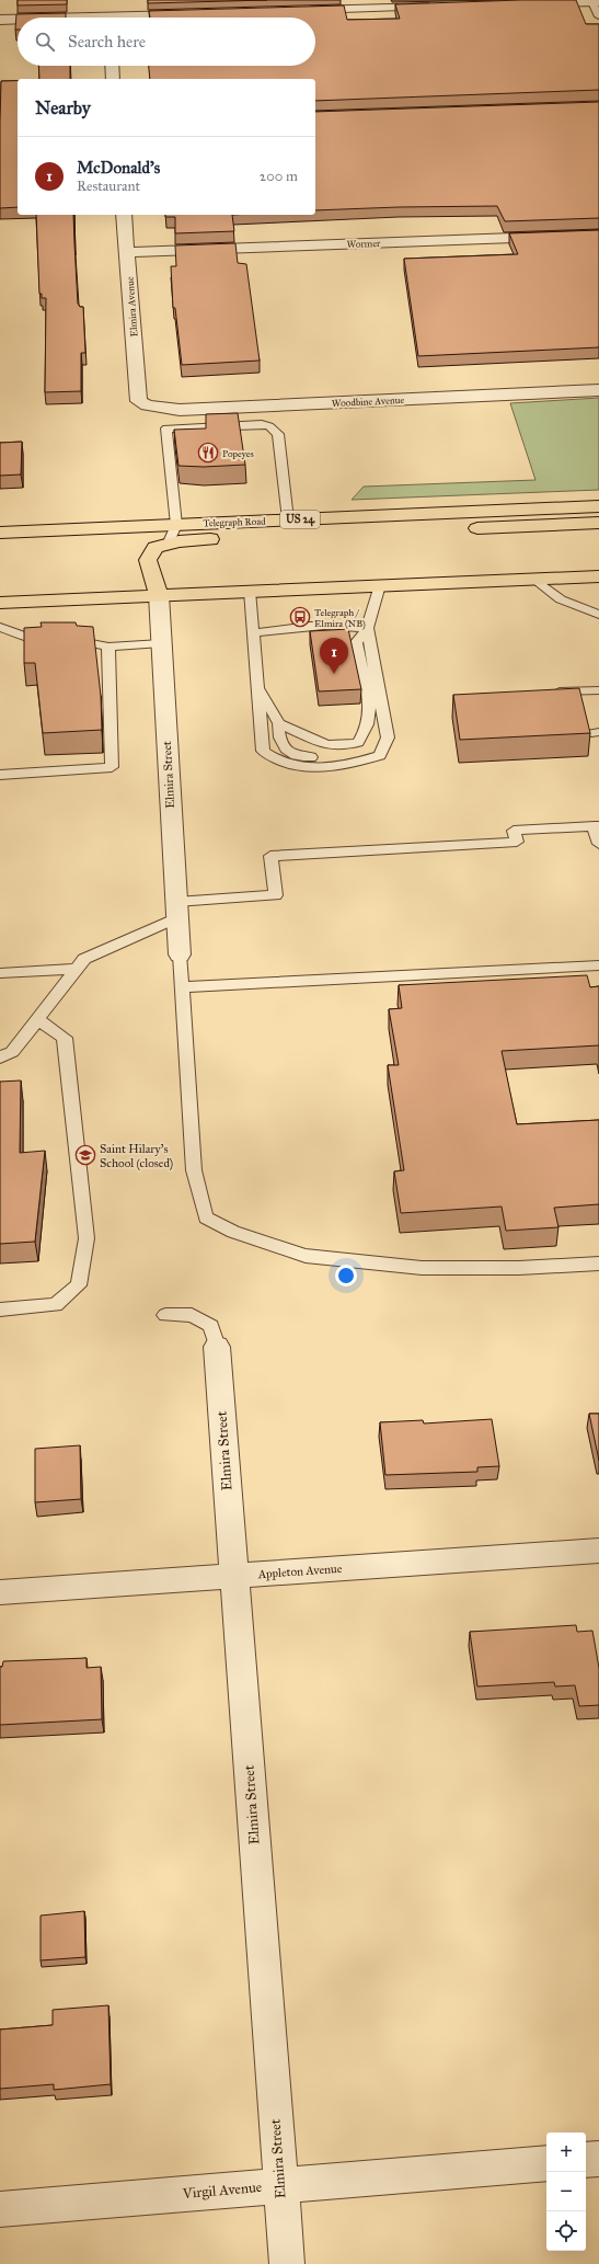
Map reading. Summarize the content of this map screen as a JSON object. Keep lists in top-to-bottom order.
{
  "streets": {
    "main road": ["US 24", "Telegraph Road"],
    "street": [
      "Wormer",
      "Elmira Avenue",
      "Woodbine Avenue",
      "Elmira Street",
      "Appleton Avenue",
      "Virgil Avenue"
    ]
  },
  "crossings": [
    ["Wormer", "Elmira Avenue"],
    ["Elmira Avenue", "Woodbine Avenue"],
    ["Elmira Street", "Appleton Avenue"],
    ["Elmira Street", "Virgil Avenue"]
  ],
  "places": {
    "restaurant": ["Popeyes"],
    "bus stop": ["Telegraph / Elmira (NB)"],
    "school or university": ["Saint Hilary's School (closed)"]
  },
  "page": {
    "search": "Search here",
    "heading": "Nearby",
    "list": [
      {
        "mark": "1",
        "name": "McDonald's",
        "note": "Restaurant",
        "value": "200 m"
      }
    ],
    "pins": "1",
    "map_buttons": ["+", "−"]
  }
}
